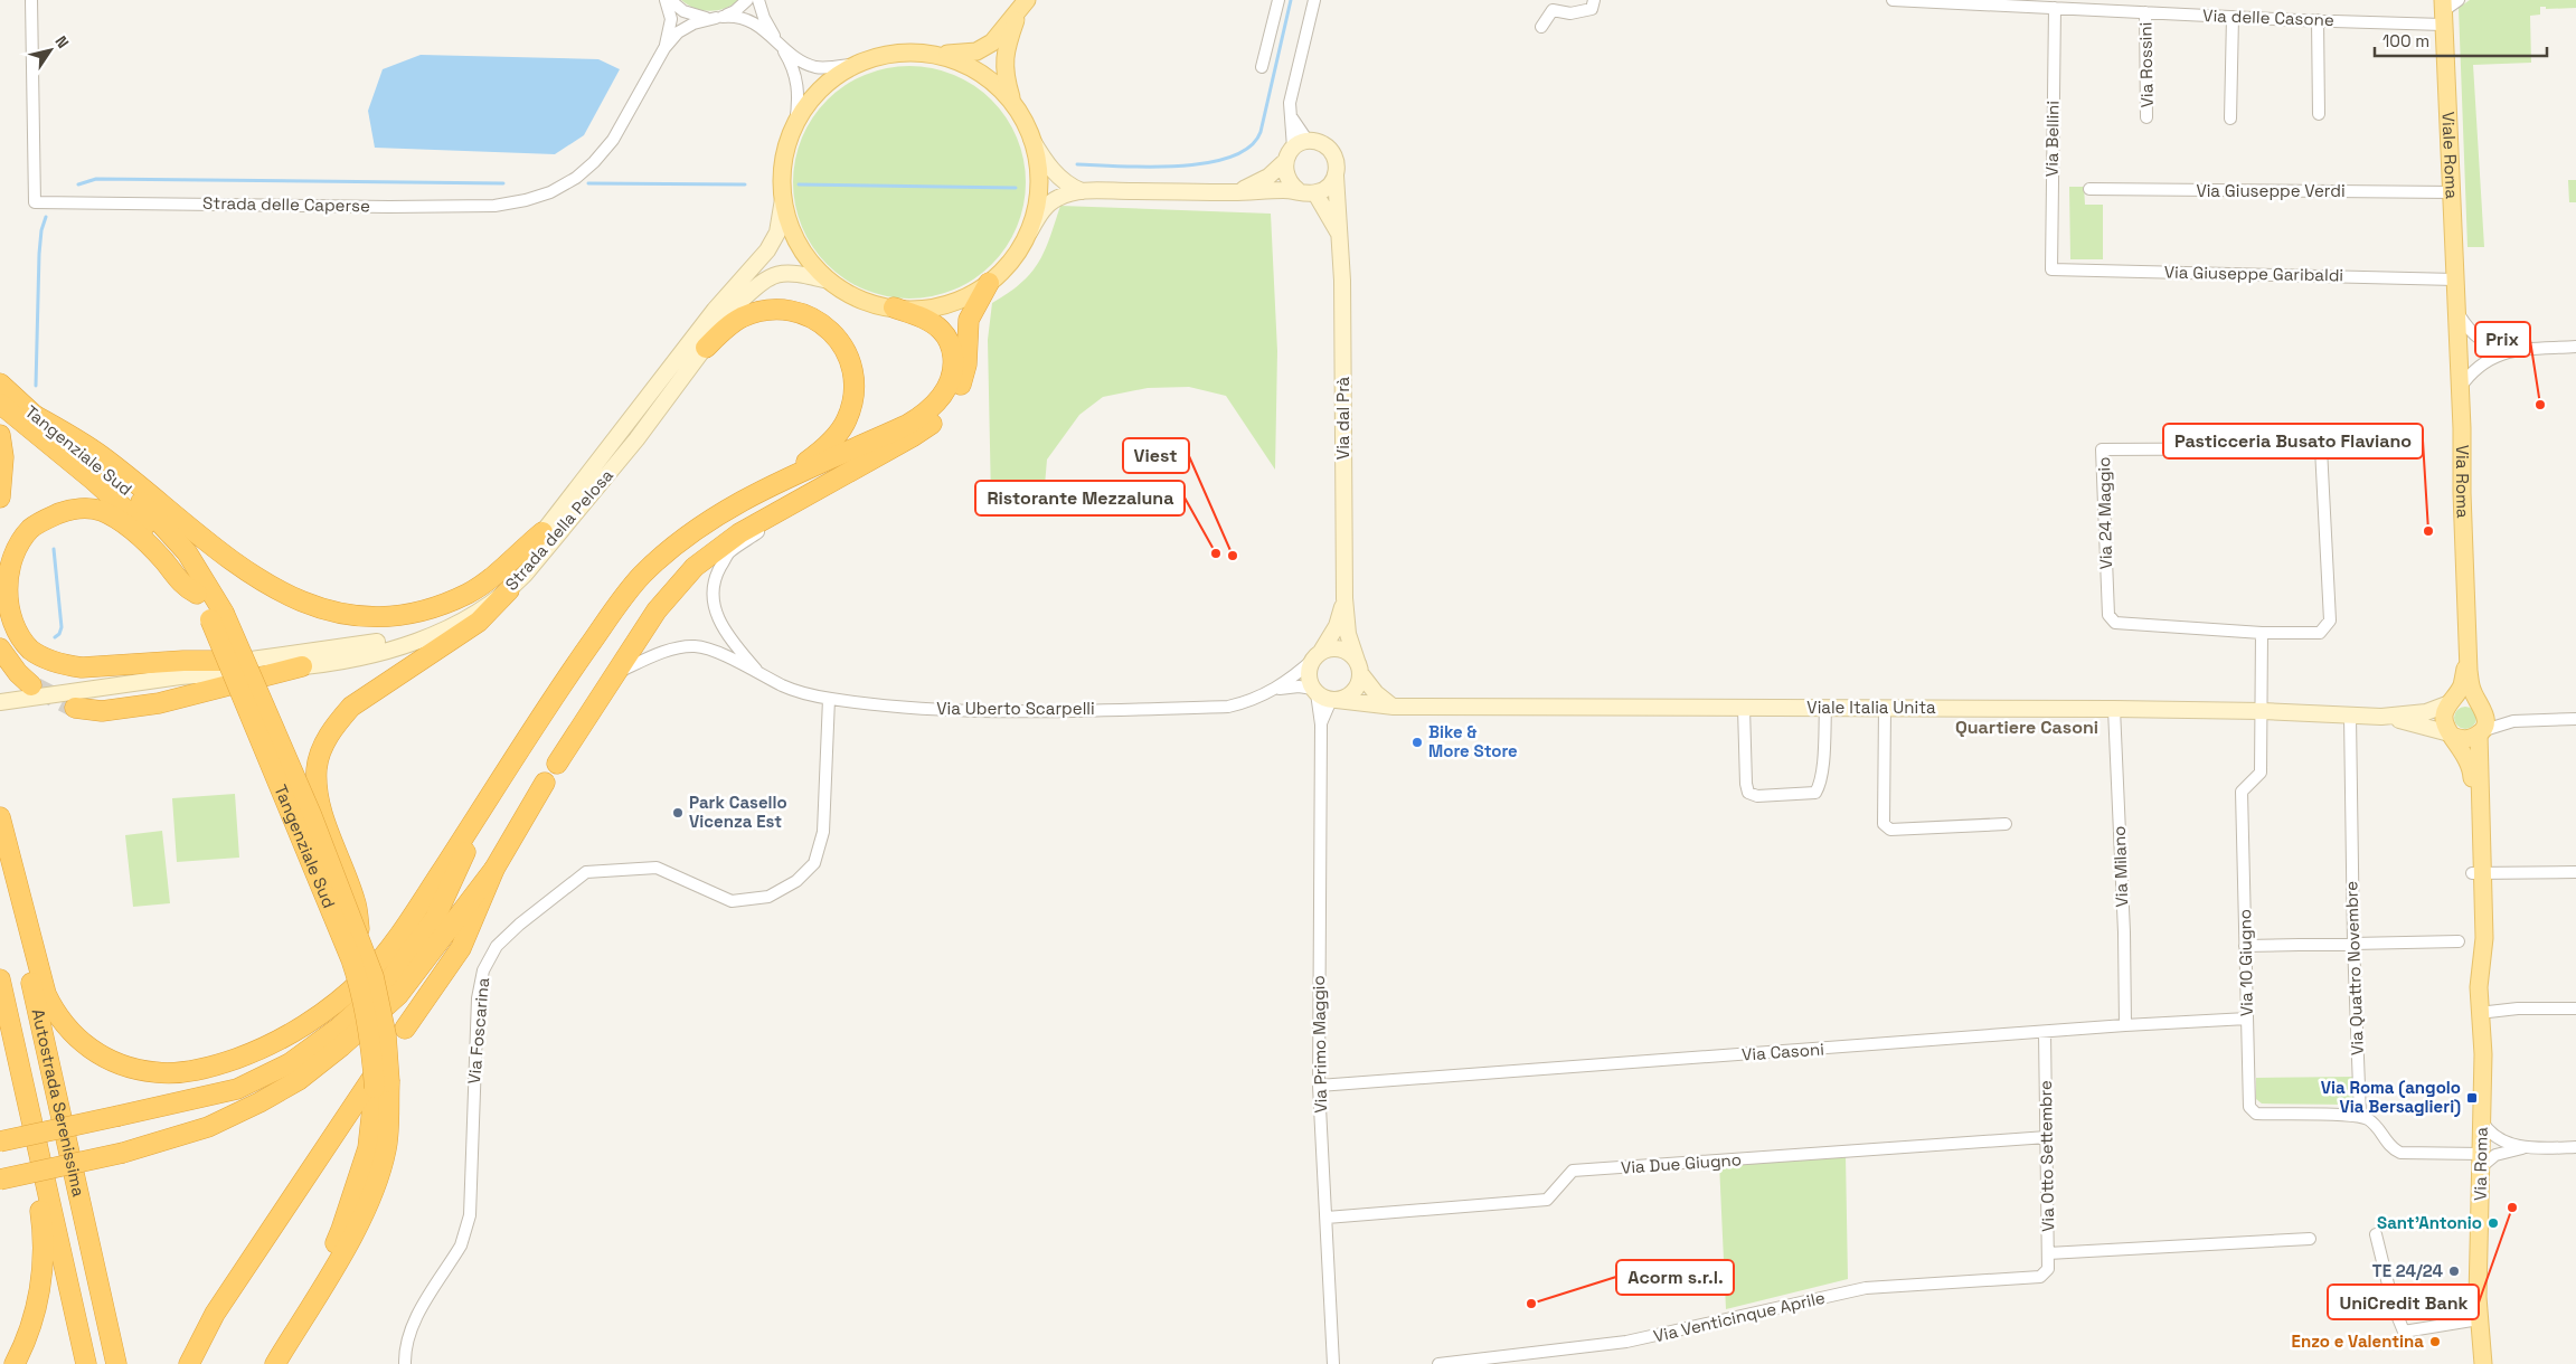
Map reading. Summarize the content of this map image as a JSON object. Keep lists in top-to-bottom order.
{
  "streets": {
    "highway": ["Tangenziale Sud", "Autostrada Serenissima"],
    "main road": ["Viale Roma", "Via Roma"],
    "street": [
      "Via delle Casone",
      "Via Rossini",
      "Via Bellini",
      "Via Giuseppe Verdi",
      "Strada delle Caperse",
      "Via Giuseppe Garibaldi",
      "Via dal Prà",
      "Via 24 Maggio",
      "Strada della Pelosa",
      "Viale Italia Unita",
      "Via Uberto Scarpelli",
      "Via Milano",
      "Via 10 Giugno",
      "Via Quattro Novembre",
      "Via Foscarina",
      "Via Primo Maggio",
      "Via Casoni",
      "Via Otto Settembre",
      "Via Due Giugno",
      "Via Venticinque Aprile"
    ]
  },
  "crossings": [
    ["Via delle Casone", "Via Rossini"],
    ["Via delle Casone", "Via Bellini"],
    ["Via delle Casone", "Viale Roma"],
    ["Via Bellini", "Via Giuseppe Garibaldi"],
    ["Viale Roma", "Via Giuseppe Verdi"],
    ["Viale Roma", "Via Giuseppe Garibaldi"],
    ["Viale Roma", "Via Roma"],
    ["Via dal Prà", "Viale Italia Unita"],
    ["Via dal Prà", "Via Uberto Scarpelli"],
    ["Via dal Prà", "Via Primo Maggio"],
    ["Via Roma", "Viale Italia Unita"],
    ["Viale Italia Unita", "Via Uberto Scarpelli"],
    ["Viale Italia Unita", "Via Milano"],
    ["Viale Italia Unita", "Via 10 Giugno"],
    ["Viale Italia Unita", "Via Quattro Novembre"],
    ["Viale Italia Unita", "Via Primo Maggio"],
    ["Via Uberto Scarpelli", "Via Foscarina"],
    ["Via Uberto Scarpelli", "Via Primo Maggio"],
    ["Via Milano", "Via Casoni"],
    ["Via 10 Giugno", "Via Quattro Novembre"],
    ["Via 10 Giugno", "Via Casoni"],
    ["Via Primo Maggio", "Via Casoni"],
    ["Via Primo Maggio", "Via Due Giugno"],
    ["Via Casoni", "Via Otto Settembre"],
    ["Via Otto Settembre", "Via Due Giugno"],
    ["Via Otto Settembre", "Via Venticinque Aprile"]
  ],
  "districts": ["Quartiere Casoni"],
  "places": {
    "other": [
      "Prix",
      "Pasticceria Busato Flaviano",
      "Ristorante Mezzaluna",
      "Viest",
      "Bike & More Store",
      "Park Casello Vicenza Est",
      "UniCredit Bank",
      "Sant'Antonio",
      "TE 24/24",
      "Acorm s.r.l.",
      "Enzo e Valentina"
    ],
    "transit": ["Via Roma (angolo Via Bersaglieri)"]
  },
  "scale_bar": "100 m",
  "north": "top right"
}
